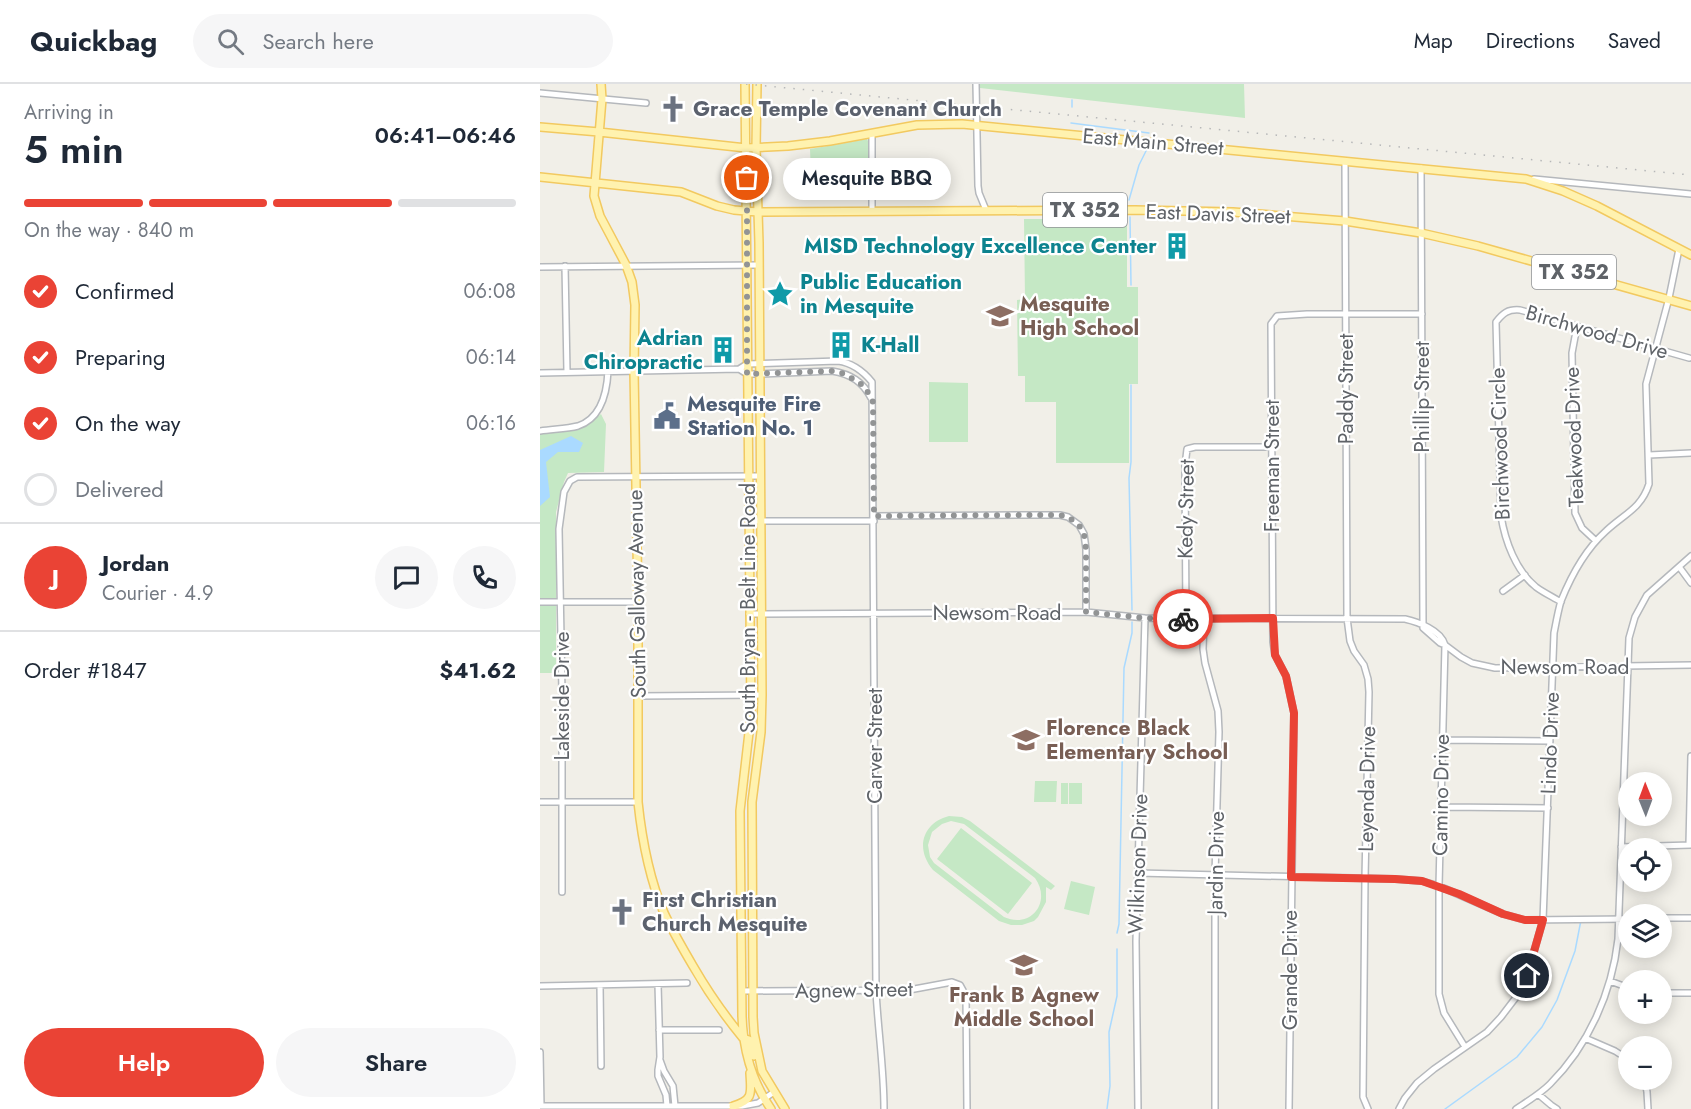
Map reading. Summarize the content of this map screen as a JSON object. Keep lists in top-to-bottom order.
{
  "streets": {
    "main road": [
      "East Main Street",
      "TX 352",
      "East Davis Street",
      "South Galloway Avenue",
      "South Bryan - Belt Line Road"
    ],
    "street": [
      "Birchwood Drive",
      "Paddy Street",
      "Phillip Street",
      "Teakwood Drive",
      "Birchwood Circle",
      "Freeman Street",
      "Kedy Street",
      "Newsom Road",
      "Lakeside Drive",
      "Lindo Drive",
      "Carver Street",
      "Leyenda Drive",
      "Camino Drive",
      "Jardin Drive",
      "Wilkinson Drive",
      "Grande Drive",
      "Agnew Street"
    ]
  },
  "crossings": [
    ["East Main Street", "Paddy Street"],
    ["East Main Street", "Phillip Street"],
    ["East Main Street", "South Galloway Avenue"],
    ["East Main Street", "South Bryan - Belt Line Road"],
    ["East Main Street", "Lindo Drive"],
    ["TX 352", "East Davis Street"],
    ["TX 352", "South Galloway Avenue"],
    ["East Davis Street", "Paddy Street"],
    ["East Davis Street", "Phillip Street"],
    ["East Davis Street", "South Galloway Avenue"],
    ["East Davis Street", "South Bryan - Belt Line Road"],
    ["East Davis Street", "Lindo Drive"],
    ["Birchwood Drive", "Teakwood Drive"],
    ["Birchwood Drive", "Birchwood Circle"],
    ["Birchwood Drive", "Lindo Drive"],
    ["Paddy Street", "Freeman Street"],
    ["Paddy Street", "Newsom Road"],
    ["Paddy Street", "Leyenda Drive"],
    ["Phillip Street", "Newsom Road"],
    ["Teakwood Drive", "Lindo Drive"],
    ["Birchwood Circle", "Lindo Drive"],
    ["Freeman Street", "Kedy Street"],
    ["Freeman Street", "Newsom Road"],
    ["Freeman Street", "Grande Drive"],
    ["Kedy Street", "Newsom Road"],
    ["South Galloway Avenue", "South Bryan - Belt Line Road"],
    ["South Galloway Avenue", "Lakeside Drive"],
    ["South Bryan - Belt Line Road", "Newsom Road"],
    ["South Bryan - Belt Line Road", "Carver Street"],
    ["South Bryan - Belt Line Road", "Agnew Street"],
    ["Newsom Road", "Lindo Drive"],
    ["Newsom Road", "Carver Street"],
    ["Newsom Road", "Leyenda Drive"],
    ["Newsom Road", "Camino Drive"],
    ["Newsom Road", "Jardin Drive"],
    ["Newsom Road", "Wilkinson Drive"],
    ["Newsom Road", "Grande Drive"],
    ["Lindo Drive", "Camino Drive"],
    ["Carver Street", "Agnew Street"]
  ],
  "places": {
    "church": ["Grace Temple Covenant Church", "First Christian Church Mesquite"],
    "other": ["Mesquite BBQ"],
    "building": ["MISD Technology Excellence Center", "K-Hall", "Adrian Chiropractic"],
    "place": ["Public Education in Mesquite"],
    "school or university": ["Mesquite High School", "Florence Black Elementary School", "Frank B Agnew Middle School"],
    "public building": ["Mesquite Fire Station No. 1"]
  },
  "north": "top",
  "page": {
    "header": "Quickbag",
    "search": "Search here",
    "nav": ["Map", "Directions", "Saved"],
    "heading": ["5 min", "Arriving in", "06:41–06:46"],
    "panel": [
      "Jordan",
      "Courier · 4.9",
      "Order #1847",
      "$41.62"
    ],
    "bubble": "Mesquite BBQ",
    "bar": "On the way · 840 m",
    "list": [
      ["Confirmed", "06:08"],
      ["Preparing", "06:14"],
      ["On the way", "06:16"],
      "Delivered"
    ],
    "round": "J",
    "map_buttons": ["+", "−"],
    "buttons": ["Help", "Share"]
  }
}
